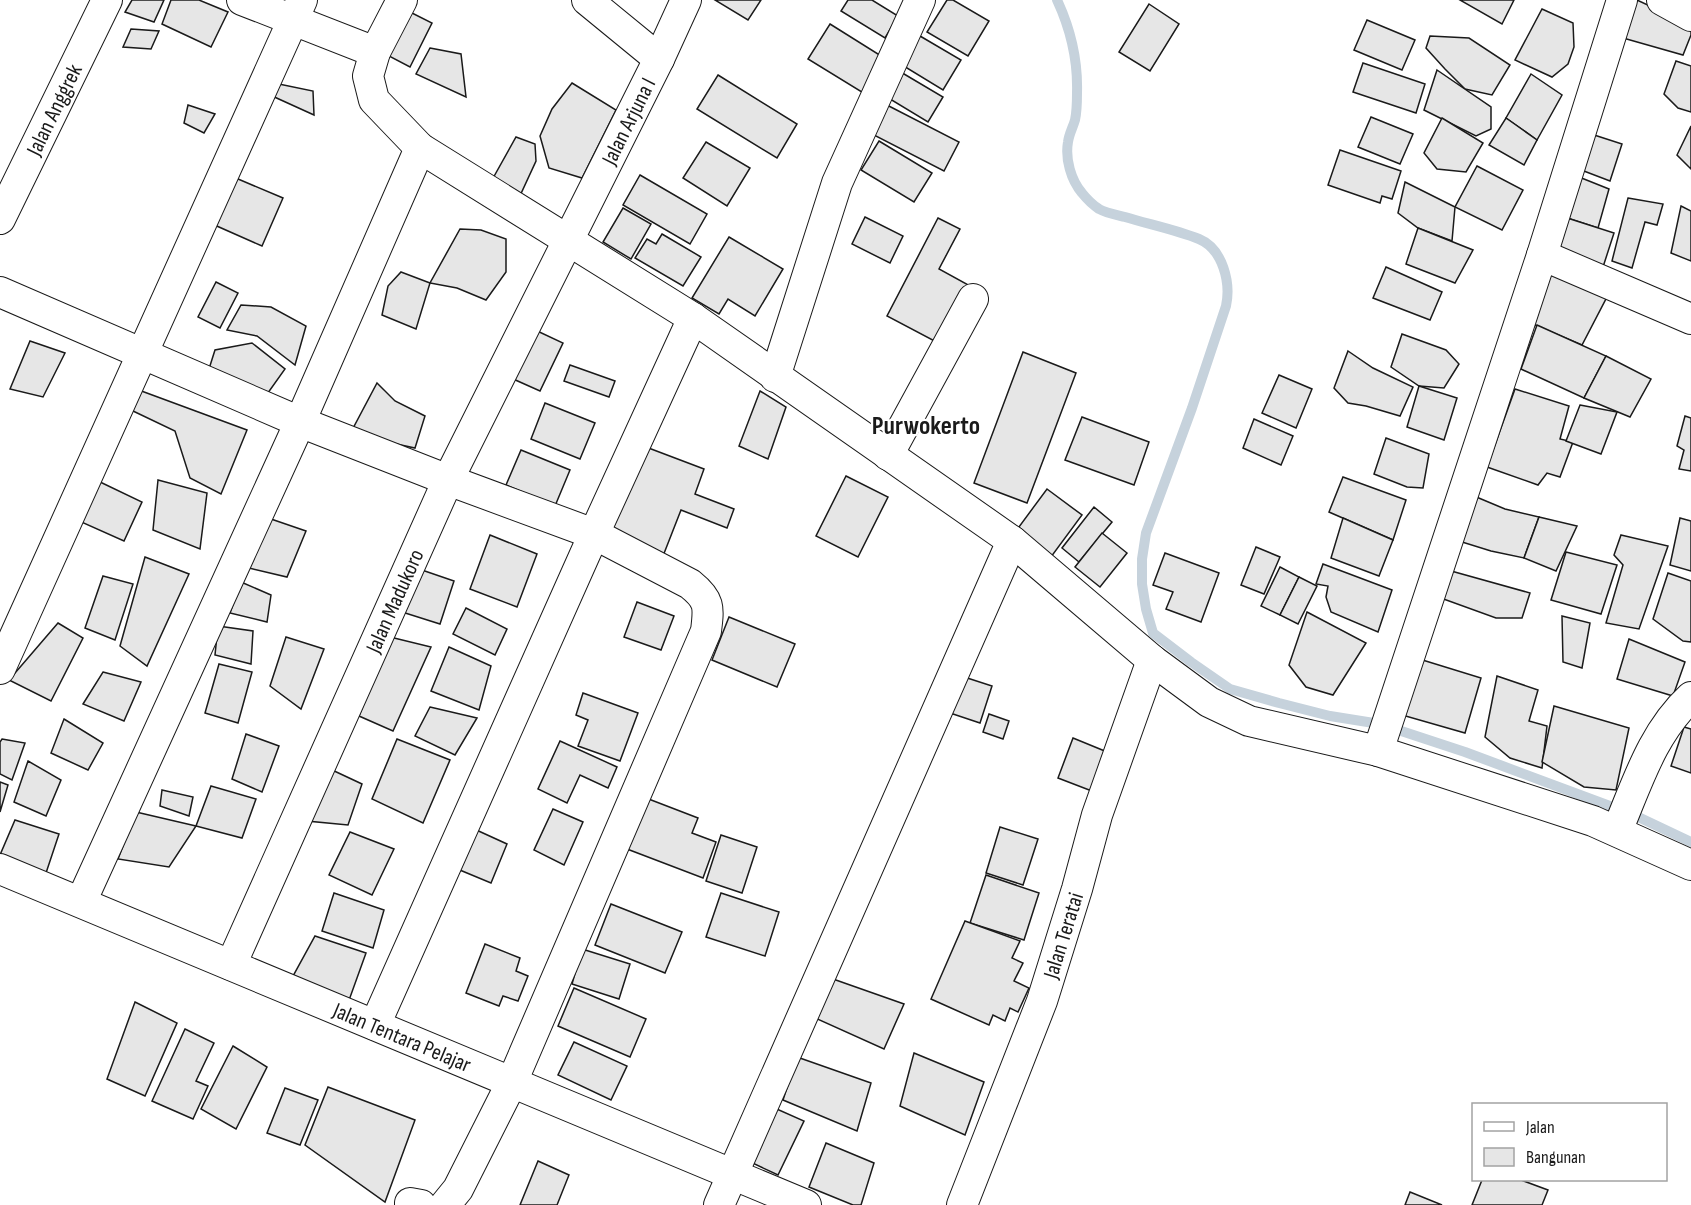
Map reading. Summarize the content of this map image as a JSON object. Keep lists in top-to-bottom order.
{
  "streets": {
    "street": [
      "Jalan Anggrek",
      "Jalan Arjuna I",
      "Jalan Madukoro",
      "Jalan Teratai",
      "Jalan Tentara Pelajar"
    ]
  },
  "crossings": [
    ["Jalan Arjuna I", "Jalan Madukoro"],
    ["Jalan Madukoro", "Jalan Tentara Pelajar"]
  ],
  "districts": ["Purwokerto"],
  "legend": ["Jalan", "Bangunan"]
}
